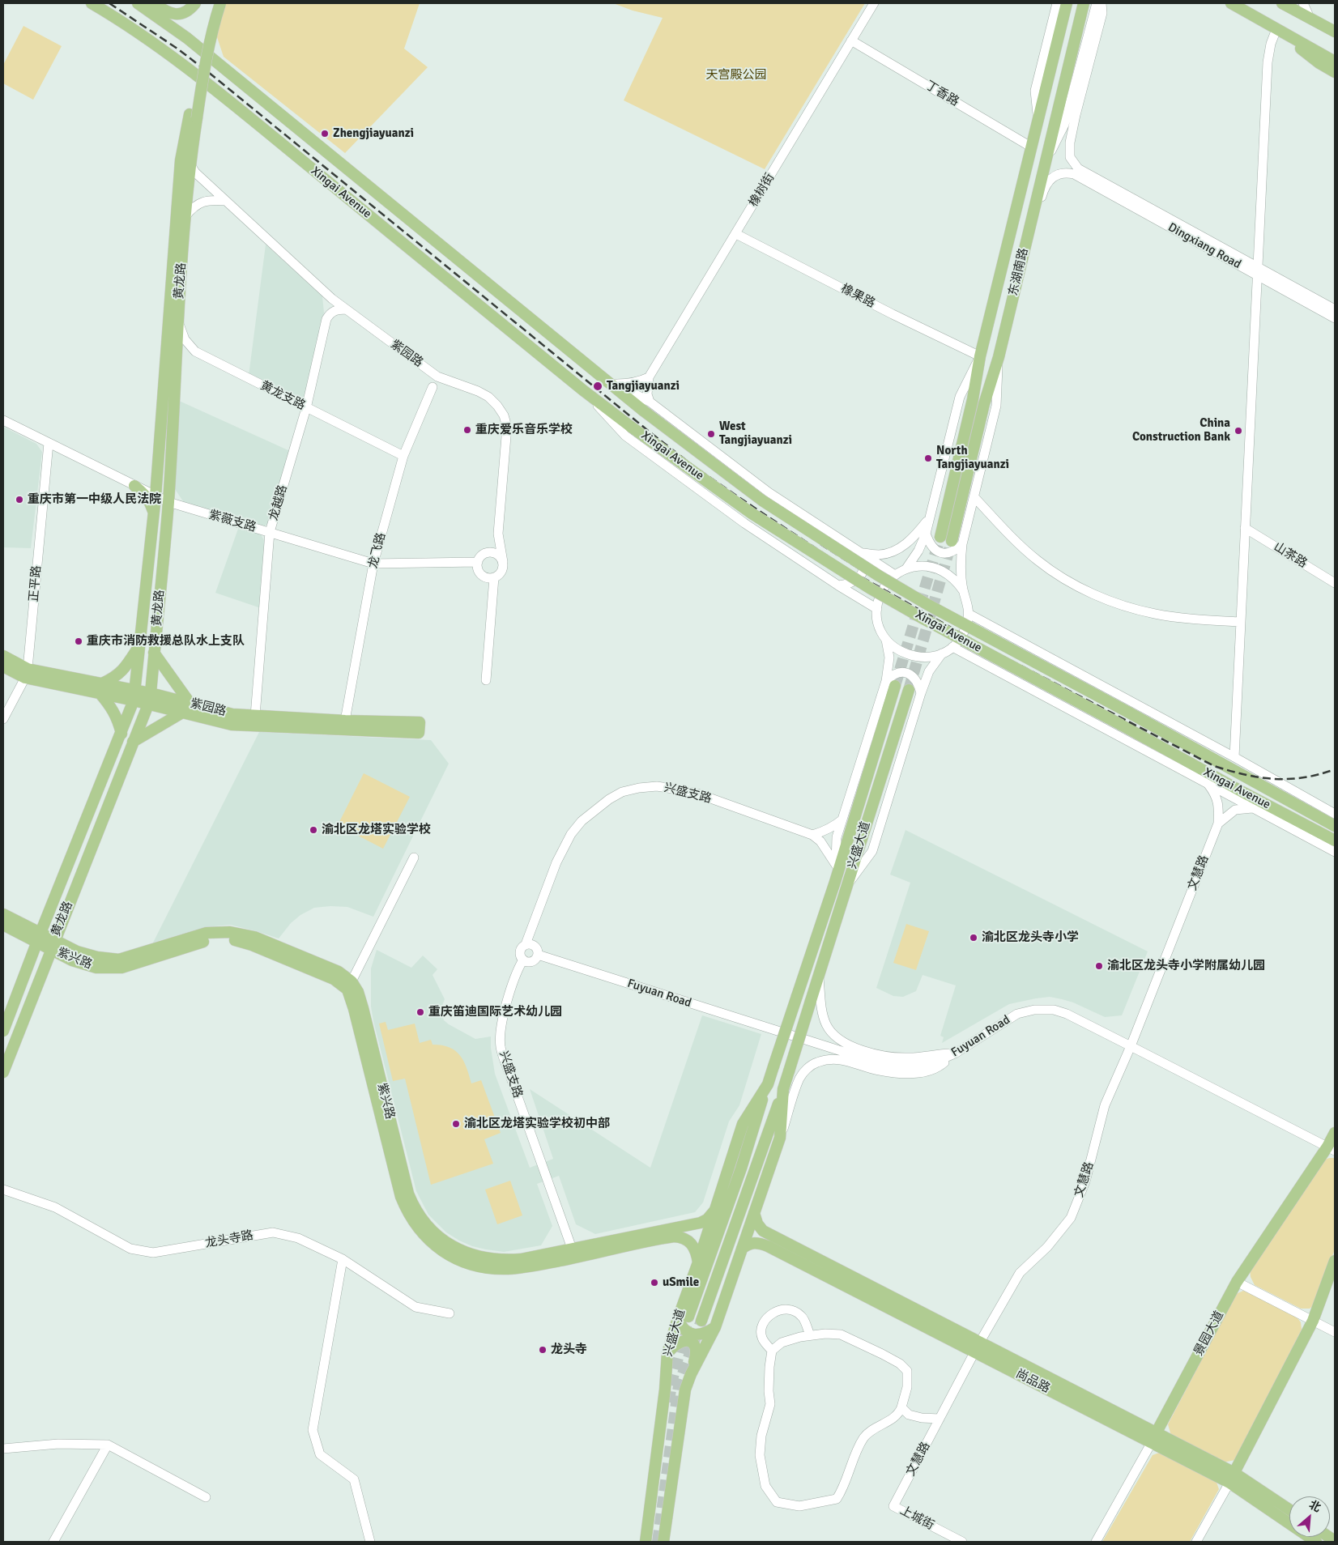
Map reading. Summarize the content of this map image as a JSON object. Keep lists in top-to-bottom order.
{
  "streets": {
    "main road": [
      "Xingai Avenue",
      "东湖南路",
      "黄龙路",
      "紫园路",
      "兴盛大道",
      "紫兴路",
      "景园大道",
      "尚品路"
    ],
    "street": [
      "丁香路",
      "橡树街",
      "Dingxiang Road",
      "橡果路",
      "黄龙支路",
      "龙越路",
      "紫薇支路",
      "龙飞路",
      "山茶路",
      "正平路",
      "兴盛支路",
      "文慧路",
      "Fuyuan Road",
      "龙头寺路",
      "上城街"
    ]
  },
  "crossings": [
    ["丁香路", "橡树街"],
    ["丁香路", "东湖南路"],
    ["橡树街", "橡果路"],
    ["东湖南路", "橡果路"],
    ["黄龙路", "紫园路"],
    ["黄龙路", "黄龙支路"],
    ["黄龙路", "紫薇支路"],
    ["黄龙路", "紫兴路"],
    ["紫园路", "龙越路"],
    ["紫园路", "龙飞路"],
    ["紫园路", "正平路"],
    ["黄龙支路", "龙越路"],
    ["黄龙支路", "龙飞路"],
    ["龙越路", "紫薇支路"],
    ["紫薇支路", "龙飞路"],
    ["紫薇支路", "正平路"],
    ["兴盛支路", "紫兴路"],
    ["兴盛支路", "Fuyuan Road"],
    ["兴盛大道", "紫兴路"],
    ["文慧路", "Fuyuan Road"],
    ["文慧路", "尚品路"],
    ["文慧路", "上城街"],
    ["Fuyuan Road", "景园大道"],
    ["景园大道", "尚品路"]
  ],
  "parks": ["天宫殿公园"],
  "places": [
    "Zhengjiayuanzi",
    "Tangjiayuanzi",
    "重庆爱乐音乐学校",
    "China Construction Bank",
    "West Tangjiayuanzi",
    "North Tangjiayuanzi",
    "重庆市第一中级人民法院",
    "重庆市消防救援总队水上支队",
    "渝北区龙塔实验学校",
    "渝北区龙头寺小学",
    "渝北区龙头寺小学附属幼儿园",
    "重庆笛迪国际艺术幼儿园",
    "渝北区龙塔实验学校初中部",
    "uSmile",
    "龙头寺"
  ],
  "north": "top right"
}
